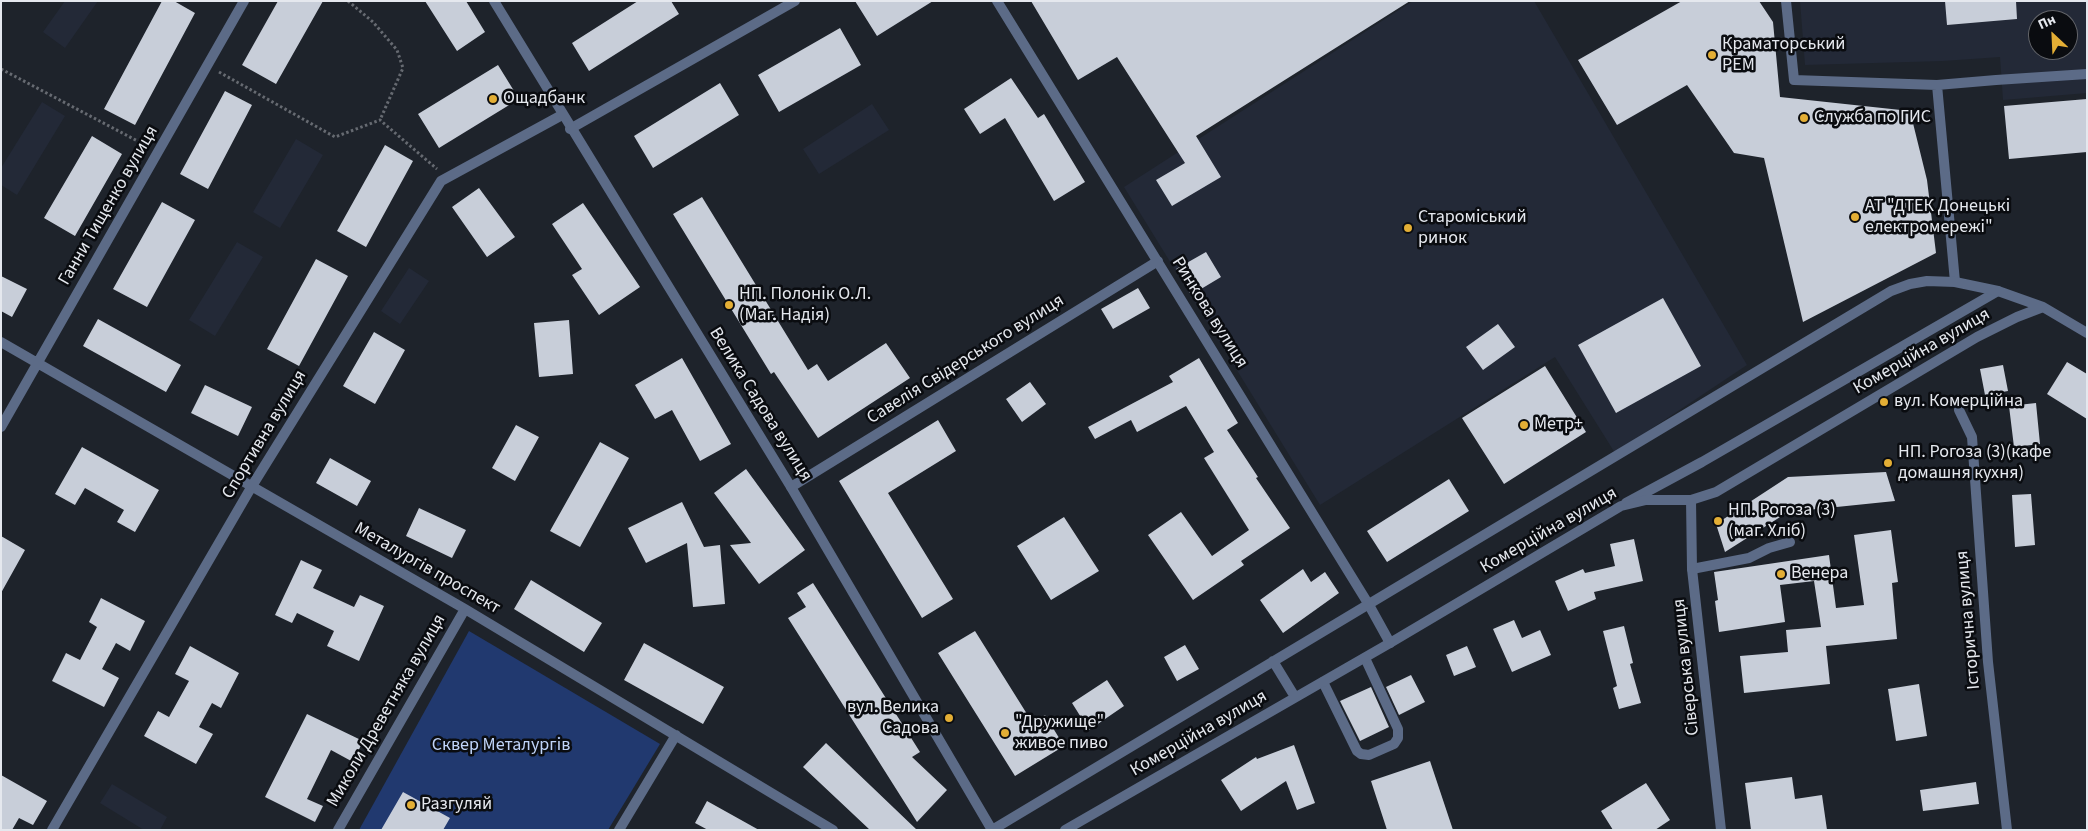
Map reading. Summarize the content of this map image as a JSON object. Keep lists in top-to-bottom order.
{
  "streets": {
    "street": [
      "Ганни Тищенко вулиця",
      "Ринкова вулиця",
      "Комерційна вулиця",
      "Савелія Свідерського вулиця",
      "Велика Садова вулиця",
      "Спортивна вулиця",
      "Металургів проспект",
      "Історична вулиця",
      "Сіверська вулиця",
      "Миколи Древетняка вулиця"
    ]
  },
  "crossings": [
    ["Ганни Тищенко вулиця", "Металургів проспект"],
    ["Ринкова вулиця", "Комерційна вулиця"],
    ["Ринкова вулиця", "Савелія Свідерського вулиця"],
    ["Комерційна вулиця", "Велика Садова вулиця"],
    ["Комерційна вулиця", "Сіверська вулиця"],
    ["Савелія Свідерського вулиця", "Велика Садова вулиця"],
    ["Велика Садова вулиця", "Спортивна вулиця"],
    ["Спортивна вулиця", "Металургів проспект"],
    ["Металургів проспект", "Миколи Древетняка вулиця"]
  ],
  "parks": ["Сквер Металургів"],
  "places": [
    "Краматорський РЕМ",
    "Ощадбанк",
    "Служба по ГИС",
    "АТ \"ДТЕК Донецькі електромережі\"",
    "Староміський ринок",
    "НП. Полонік О.Л. (Маг. Надія)",
    "вул. Комерційна",
    "Метр+",
    "НП. Рогоза (3)(кафе домашня кухня)",
    "НП. Рогоза (3) (маг. Хліб)",
    "Венера",
    "вул. Велика Садова",
    "\"Дружище\" живое пиво",
    "Разгуляй"
  ],
  "north": "top left"
}
